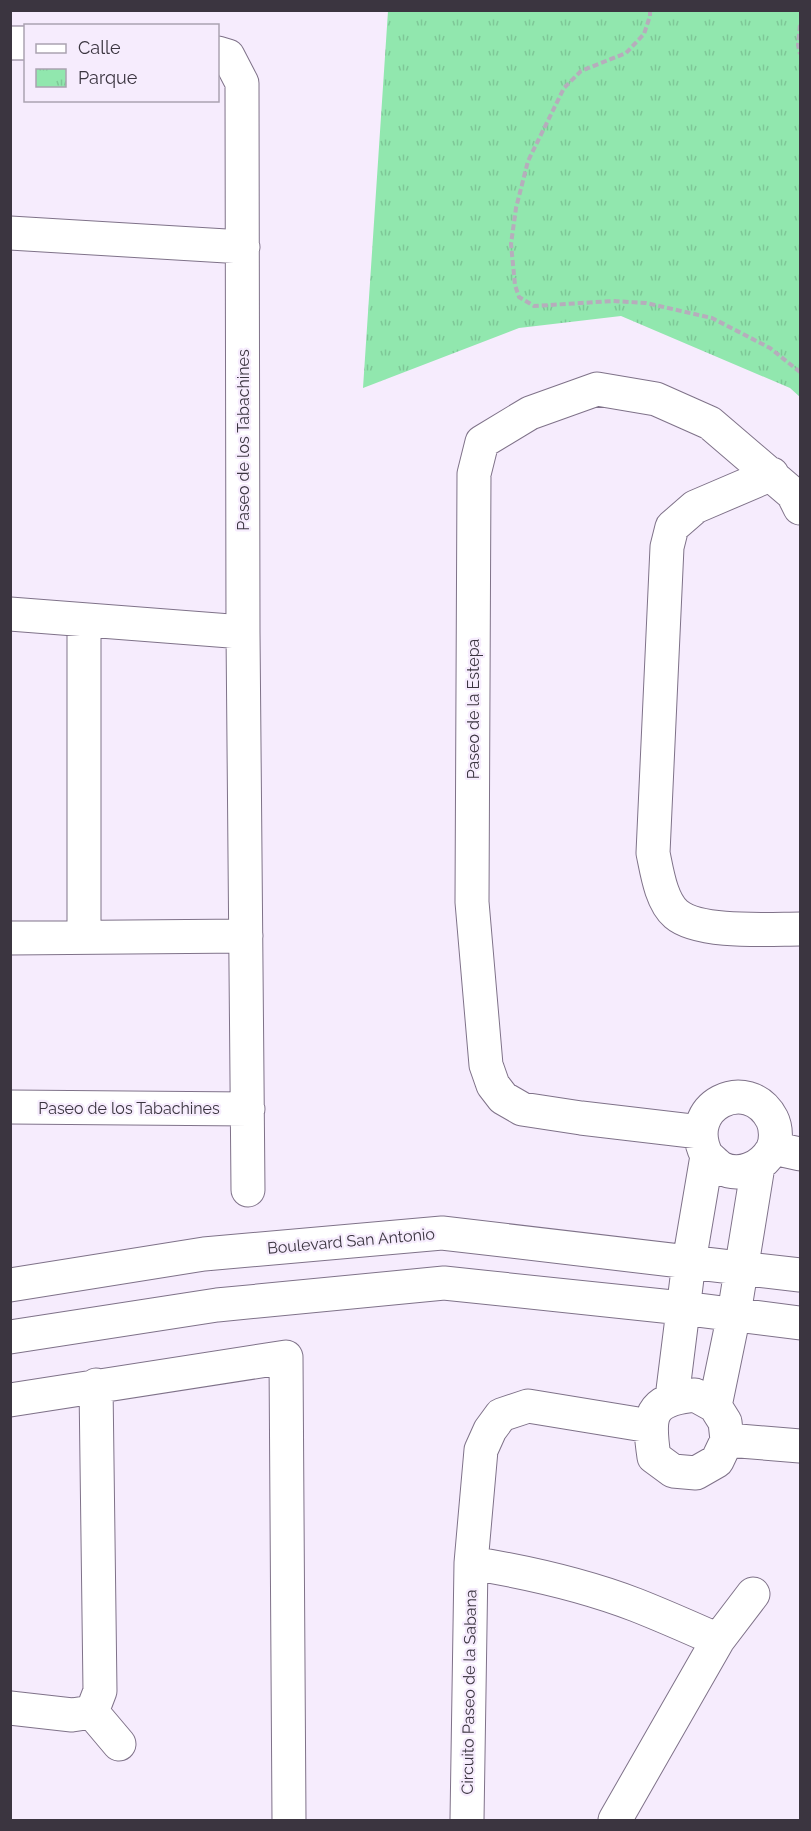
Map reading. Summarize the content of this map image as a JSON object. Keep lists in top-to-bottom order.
{
  "streets": {
    "street": [
      "Paseo de los Tabachines",
      "Paseo de la Estepa",
      "Boulevard San Antonio",
      "Circuito Paseo de la Sabana"
    ]
  },
  "legend": ["Calle", "Parque"]
}
